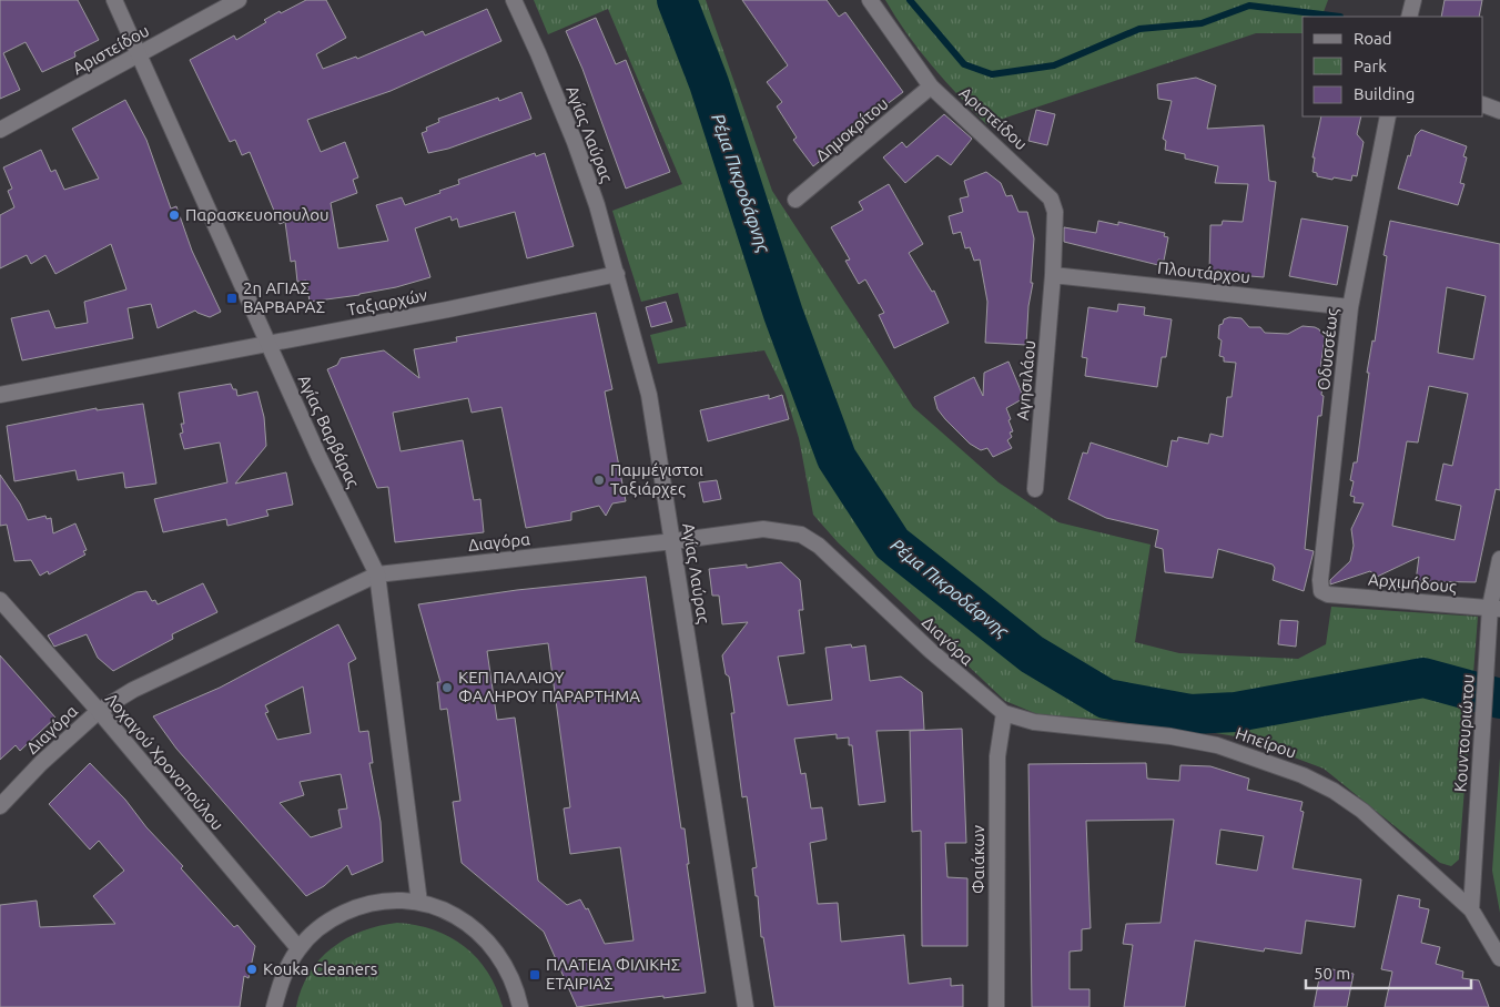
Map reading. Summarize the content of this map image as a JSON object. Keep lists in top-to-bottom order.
{
  "streets": {
    "street": [
      "Αριστείδου",
      "Δημοκρίτου",
      "Αγίας Λαύρας",
      "Πλουτάρχου",
      "Ταξιαρχών",
      "Οδυσσέως",
      "Αγησιλάου",
      "Αγίας Βαρβάρας",
      "Διαγόρα",
      "Αρχιμήδους",
      "Κουντουριώτου",
      "Ηπείρου",
      "Λοχαγού Χρονοπούλου",
      "Φαιάκων"
    ]
  },
  "crossings": [
    ["Αριστείδου", "Δημοκρίτου"],
    ["Αριστείδου", "Πλουτάρχου"],
    ["Αριστείδου", "Αγησιλάου"],
    ["Αριστείδου", "Αγίας Βαρβάρας"],
    ["Αγίας Λαύρας", "Ταξιαρχών"],
    ["Αγίας Λαύρας", "Διαγόρα"],
    ["Πλουτάρχου", "Οδυσσέως"],
    ["Πλουτάρχου", "Αγησιλάου"],
    ["Ταξιαρχών", "Αγίας Βαρβάρας"],
    ["Οδυσσέως", "Αρχιμήδους"],
    ["Αγίας Βαρβάρας", "Διαγόρα"],
    ["Διαγόρα", "Ηπείρου"],
    ["Διαγόρα", "Λοχαγού Χρονοπούλου"],
    ["Διαγόρα", "Φαιάκων"],
    ["Αρχιμήδους", "Κουντουριώτου"],
    ["Κουντουριώτου", "Ηπείρου"],
    ["Ηπείρου", "Φαιάκων"]
  ],
  "water": ["Ρέμα Πικροδάφνης"],
  "places": {
    "other": [
      "Παρασκευοπουλου",
      "Παμμέγιστοι Ταξιάρχες",
      "ΚΕΠ ΠΑΛΑΙΟΥ ΦΑΛΗΡΟΥ ΠΑΡΑΡΤΗΜΑ",
      "Kouka Cleaners"
    ],
    "transit": ["2η ΑΓΙΑΣ ΒΑΡΒΑΡΑΣ", "ΠΛΑΤΕΙΑ ΦΙΛΙΚΗΣ ΕΤΑΙΡΙΑΣ"]
  },
  "legend": ["Road", "Park", "Building"],
  "scale_bar": "50 m"
}
